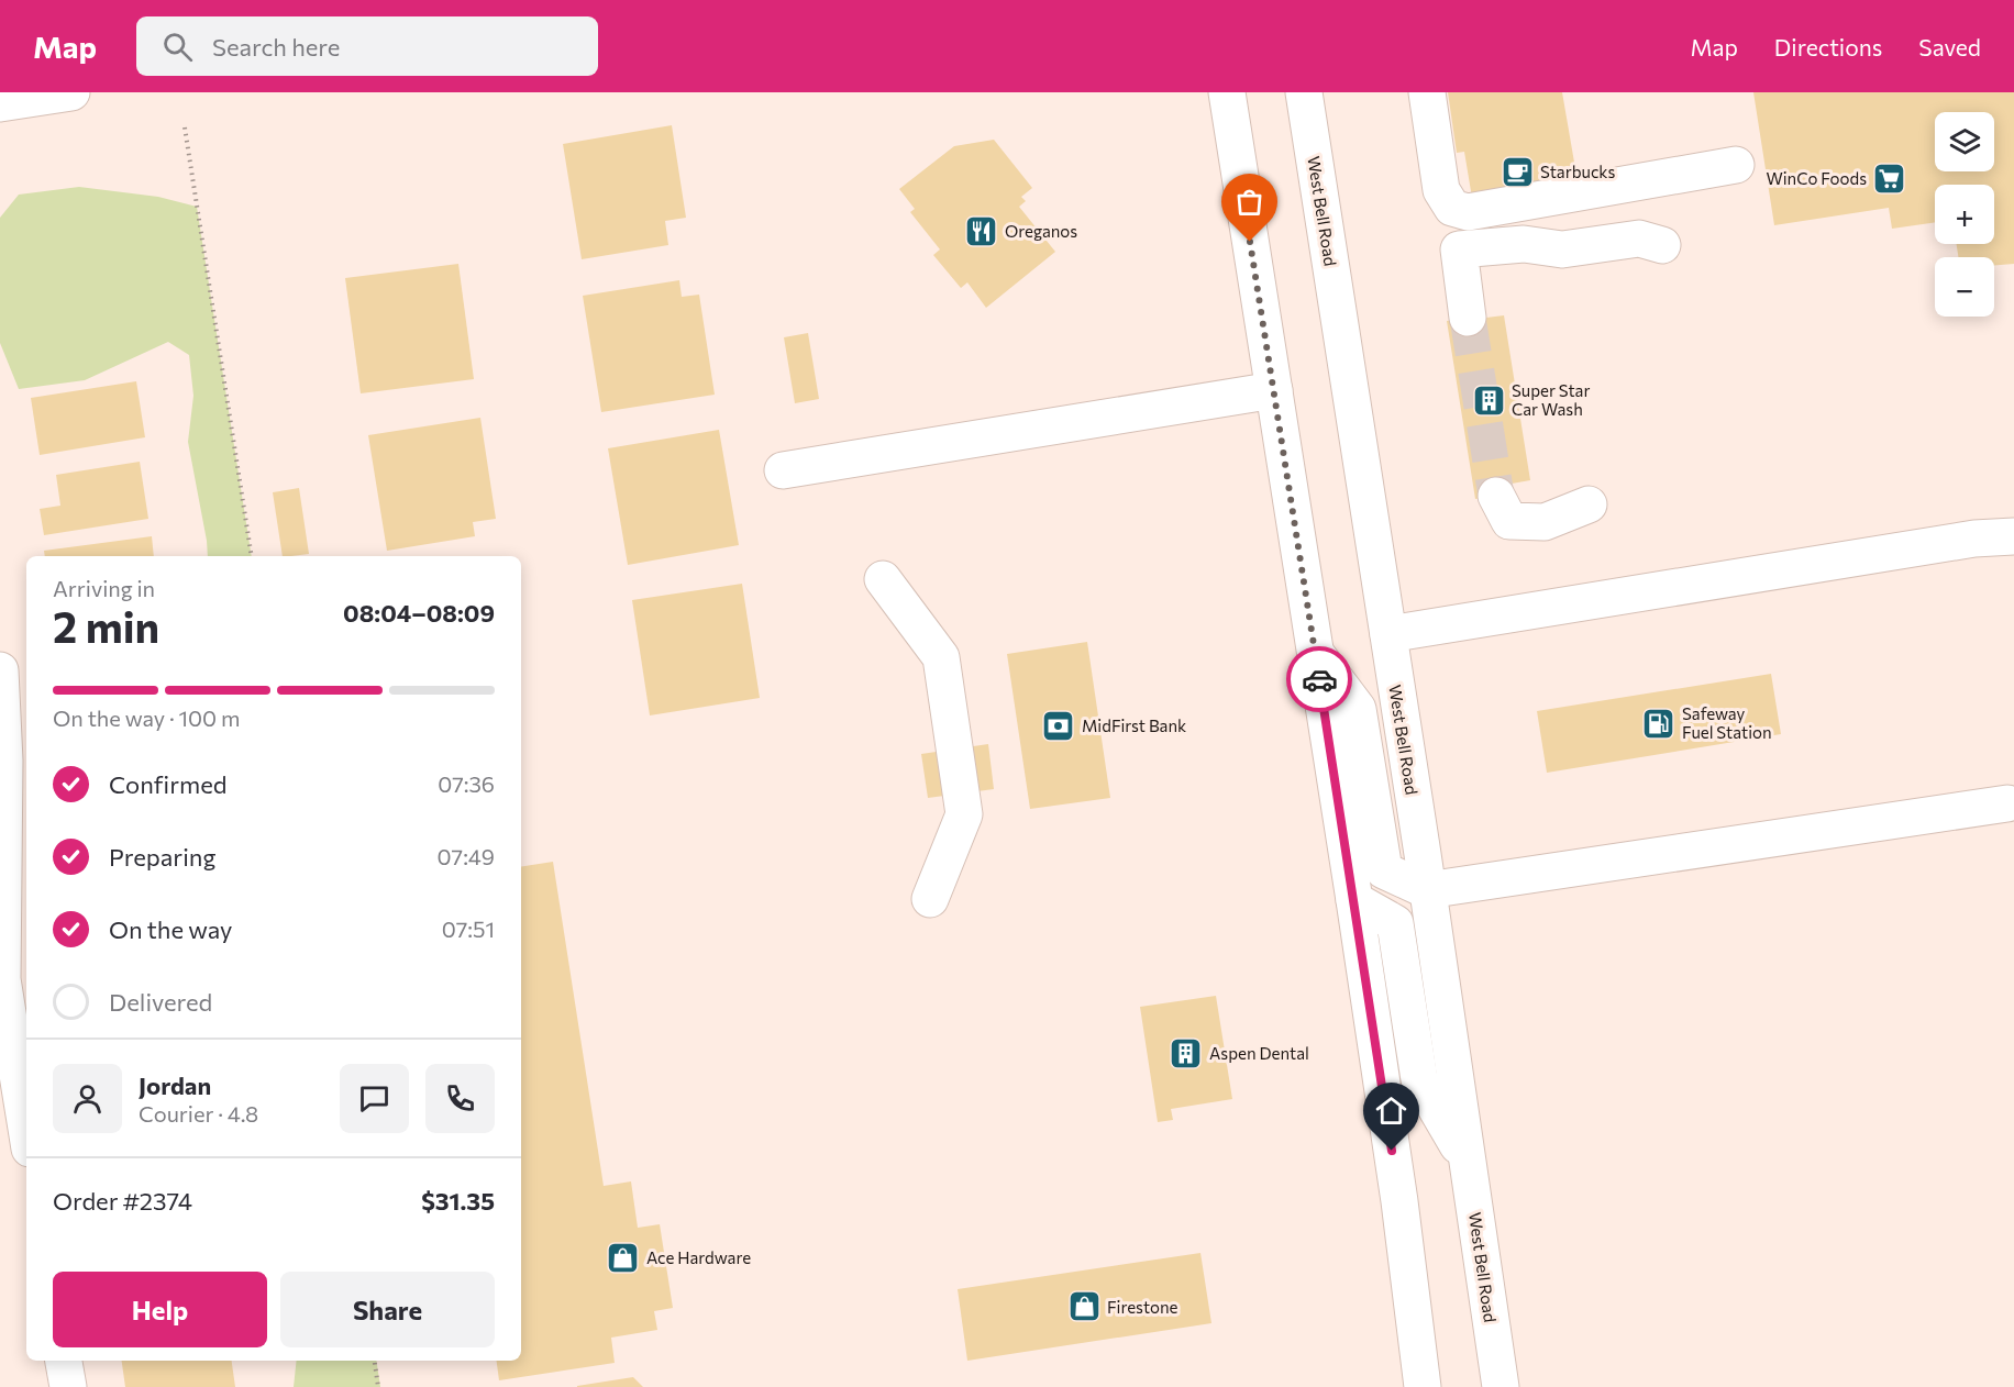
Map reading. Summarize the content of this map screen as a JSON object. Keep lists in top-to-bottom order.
{
  "streets": {
    "main road": ["West Bell Road"]
  },
  "places": {
    "cafe": ["Starbucks"],
    "supermarket": ["WinCo Foods"],
    "restaurant": ["Oreganos"],
    "building": ["Super Star Car Wash", "Aspen Dental"],
    "fuel station": ["Safeway Fuel Station"],
    "bank": ["MidFirst Bank"],
    "shop": ["Ace Hardware", "Firestone"]
  },
  "page": {
    "header": "Map",
    "search": "Search here",
    "nav": ["Map", "Directions", "Saved"],
    "map_buttons": ["+", "−"],
    "heading": ["2 min", "Arriving in", "08:04–08:09"],
    "panel": [
      "Jordan",
      "Courier · 4.8",
      "Order #2374",
      "$31.35"
    ],
    "bar": "On the way · 100 m",
    "list": [
      ["Confirmed", "07:36"],
      ["Preparing", "07:49"],
      ["On the way", "07:51"],
      "Delivered"
    ],
    "buttons": ["Help", "Share"]
  }
}
